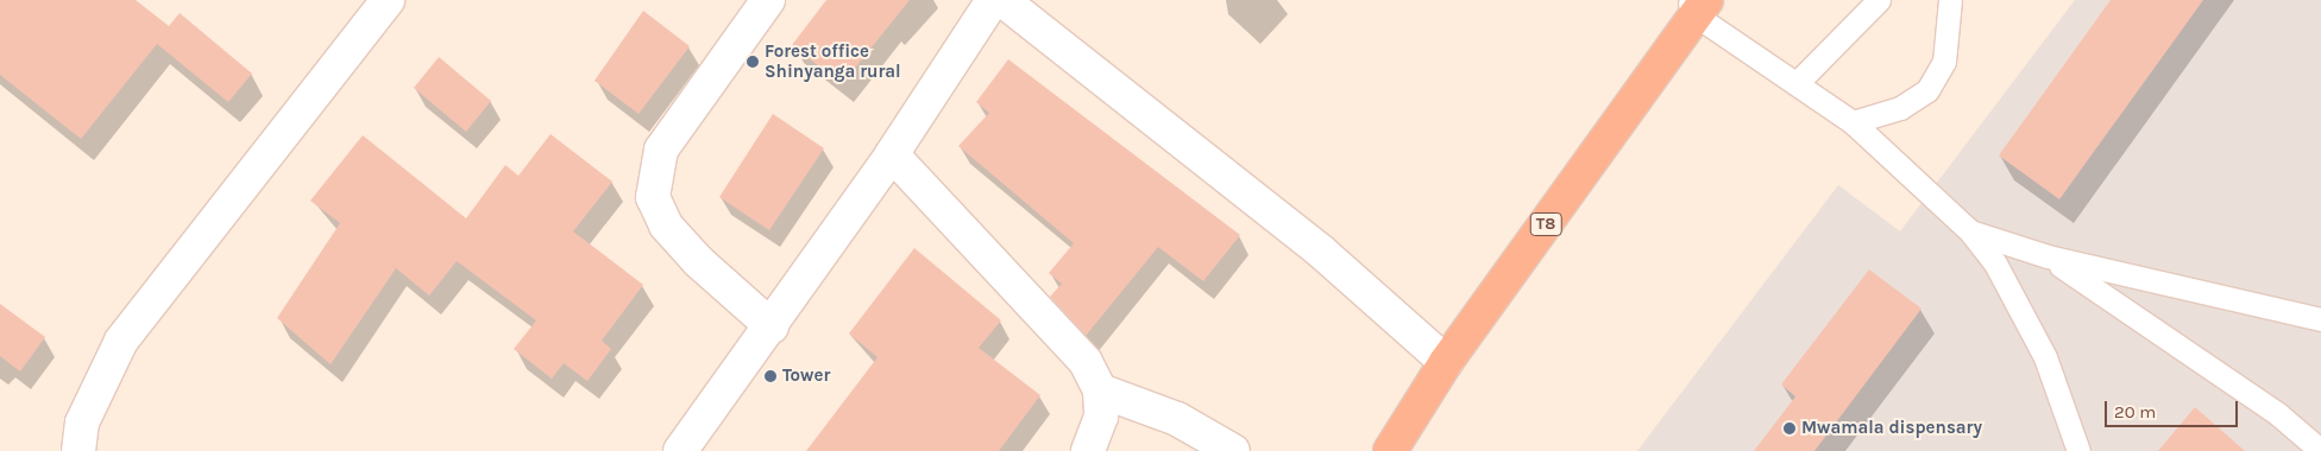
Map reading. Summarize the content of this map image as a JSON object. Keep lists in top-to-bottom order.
{
  "streets": {
    "highway": ["T8"]
  },
  "places": ["Forest office Shinyanga rural", "Tower", "Mwamala dispensary"],
  "scale_bar": "20 m"
}
